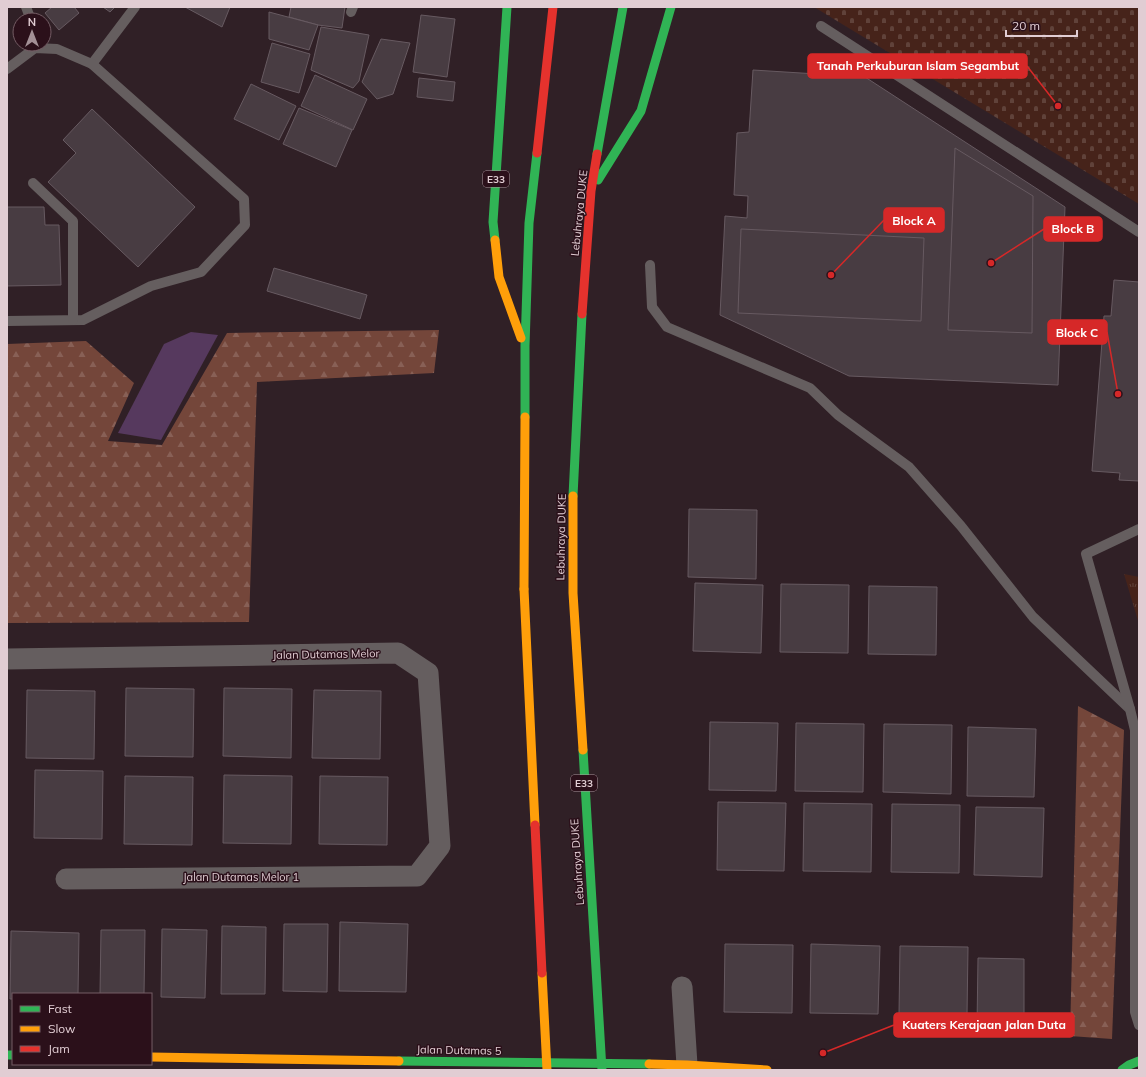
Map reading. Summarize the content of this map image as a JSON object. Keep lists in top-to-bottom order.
{
  "streets": {
    "main road": ["E33", "Lebuhraya DUKE", "Jalan Dutamas 5"],
    "street": ["Jalan Dutamas Melor", "Jalan Dutamas Melor 1"]
  },
  "crossings": [
    ["Jalan Dutamas Melor", "Jalan Dutamas Melor 1"]
  ],
  "places": [
    "Tanah Perkuburan Islam Segambut",
    "Block B",
    "Block A",
    "Block C",
    "Kuaters Kerajaan Jalan Duta"
  ],
  "legend": ["Fast", "Slow", "Jam"],
  "scale_bar": "20 m",
  "north": "top"
}
